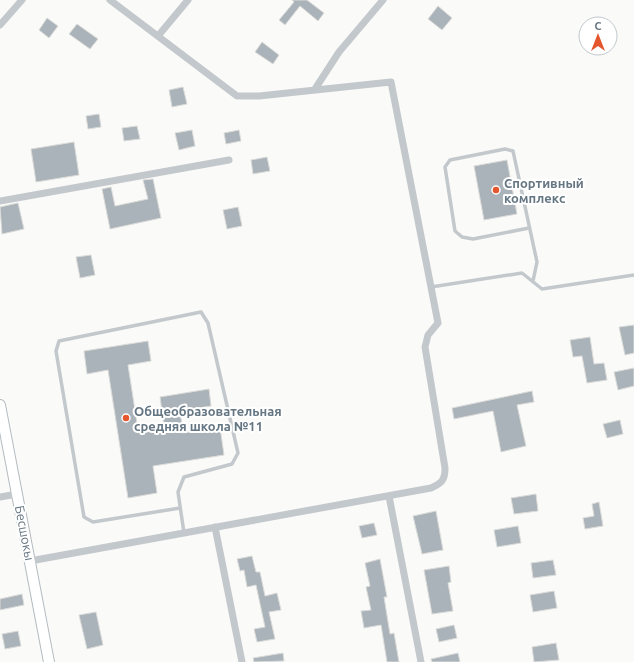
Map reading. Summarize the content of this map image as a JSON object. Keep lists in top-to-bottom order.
{
  "streets": {
    "street": ["Бесшокы"]
  },
  "places": ["Спортивный комплекс", "Общеобразовательная средняя школа №11"],
  "north": "top"
}
